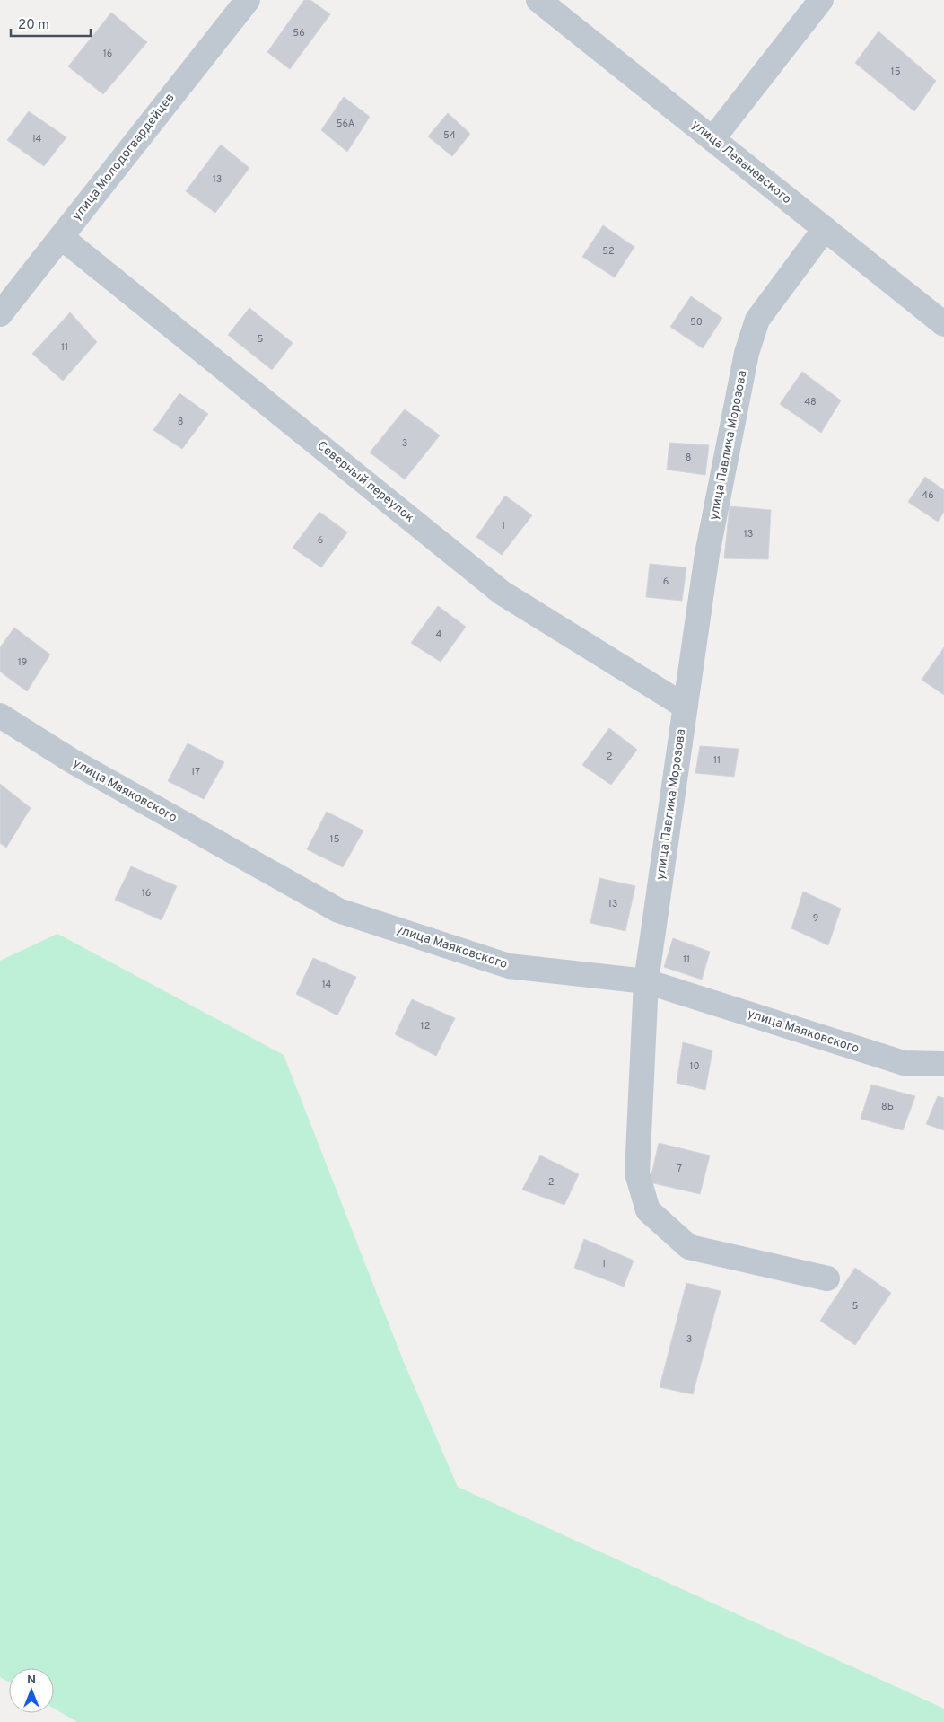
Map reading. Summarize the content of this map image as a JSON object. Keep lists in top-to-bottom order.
{
  "streets": {
    "street": [
      "улица Молодогвардейцев",
      "улица Леваневского",
      "улица Павлика Морозова",
      "Северный переулок",
      "улица Маяковского"
    ]
  },
  "crossings": [
    ["улица Молодогвардейцев", "Северный переулок"],
    ["улица Леваневского", "улица Павлика Морозова"],
    ["улица Павлика Морозова", "Северный переулок"],
    ["улица Павлика Морозова", "улица Маяковского"]
  ],
  "house_numbers": [
    "56",
    "16",
    "15",
    "56А",
    "54",
    "14",
    "13",
    "52",
    "50",
    "5",
    "11",
    "48",
    "8",
    "3",
    "8",
    "46",
    "1",
    "13",
    "6",
    "6",
    "4",
    "19",
    "2",
    "11",
    "17",
    "15",
    "16",
    "13",
    "9",
    "11",
    "14",
    "12",
    "10",
    "8Б",
    "7",
    "2",
    "1",
    "5",
    "3"
  ],
  "scale_bar": "20 m",
  "north": "top"
}
